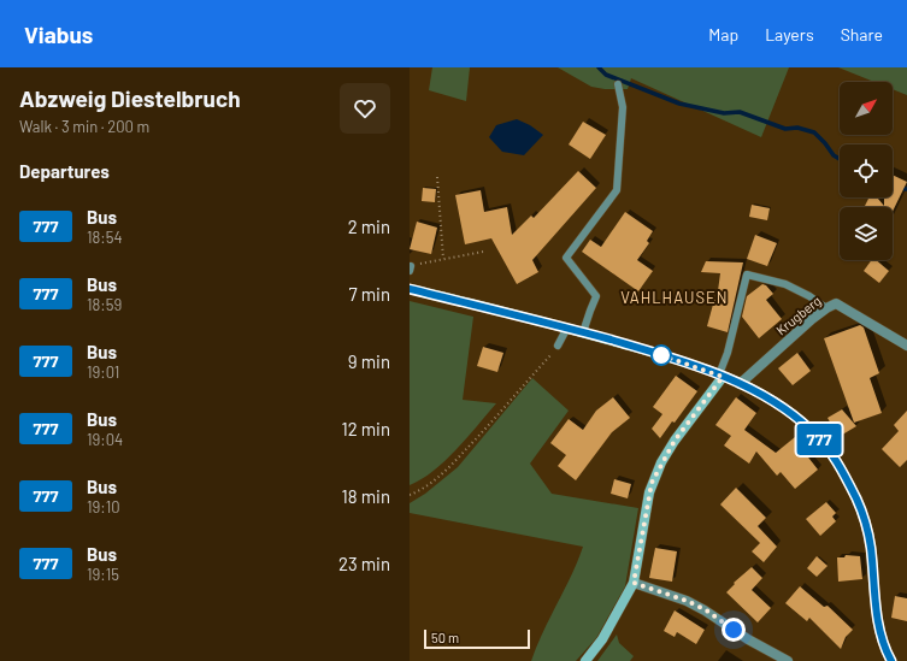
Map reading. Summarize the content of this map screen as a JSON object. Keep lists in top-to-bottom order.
{
  "streets": {
    "street": ["Krugberg"]
  },
  "districts": ["VAHLHAUSEN"],
  "lines": ["bus line 777"],
  "scale_bar": "50 m",
  "north": "top right",
  "page": {
    "header": "Viabus",
    "nav": ["Map", "Layers", "Share"],
    "heading": [
      ["Abzweig Diestelbruch", "Walk · 3 min · 200 m"],
      "Departures"
    ],
    "on_map": "777",
    "list": [
      {
        "mark": "777",
        "name": "Bus",
        "note": "18:54",
        "value": "2 min"
      },
      {
        "mark": "777",
        "name": "Bus",
        "note": "18:59",
        "value": "7 min"
      },
      {
        "mark": "777",
        "name": "Bus",
        "note": "19:01",
        "value": "9 min"
      },
      {
        "mark": "777",
        "name": "Bus",
        "note": "19:04",
        "value": "12 min"
      },
      {
        "mark": "777",
        "name": "Bus",
        "note": "19:10",
        "value": "18 min"
      },
      {
        "mark": "777",
        "name": "Bus",
        "note": "19:15",
        "value": "23 min"
      }
    ],
    "scale": "50 m"
  }
}
